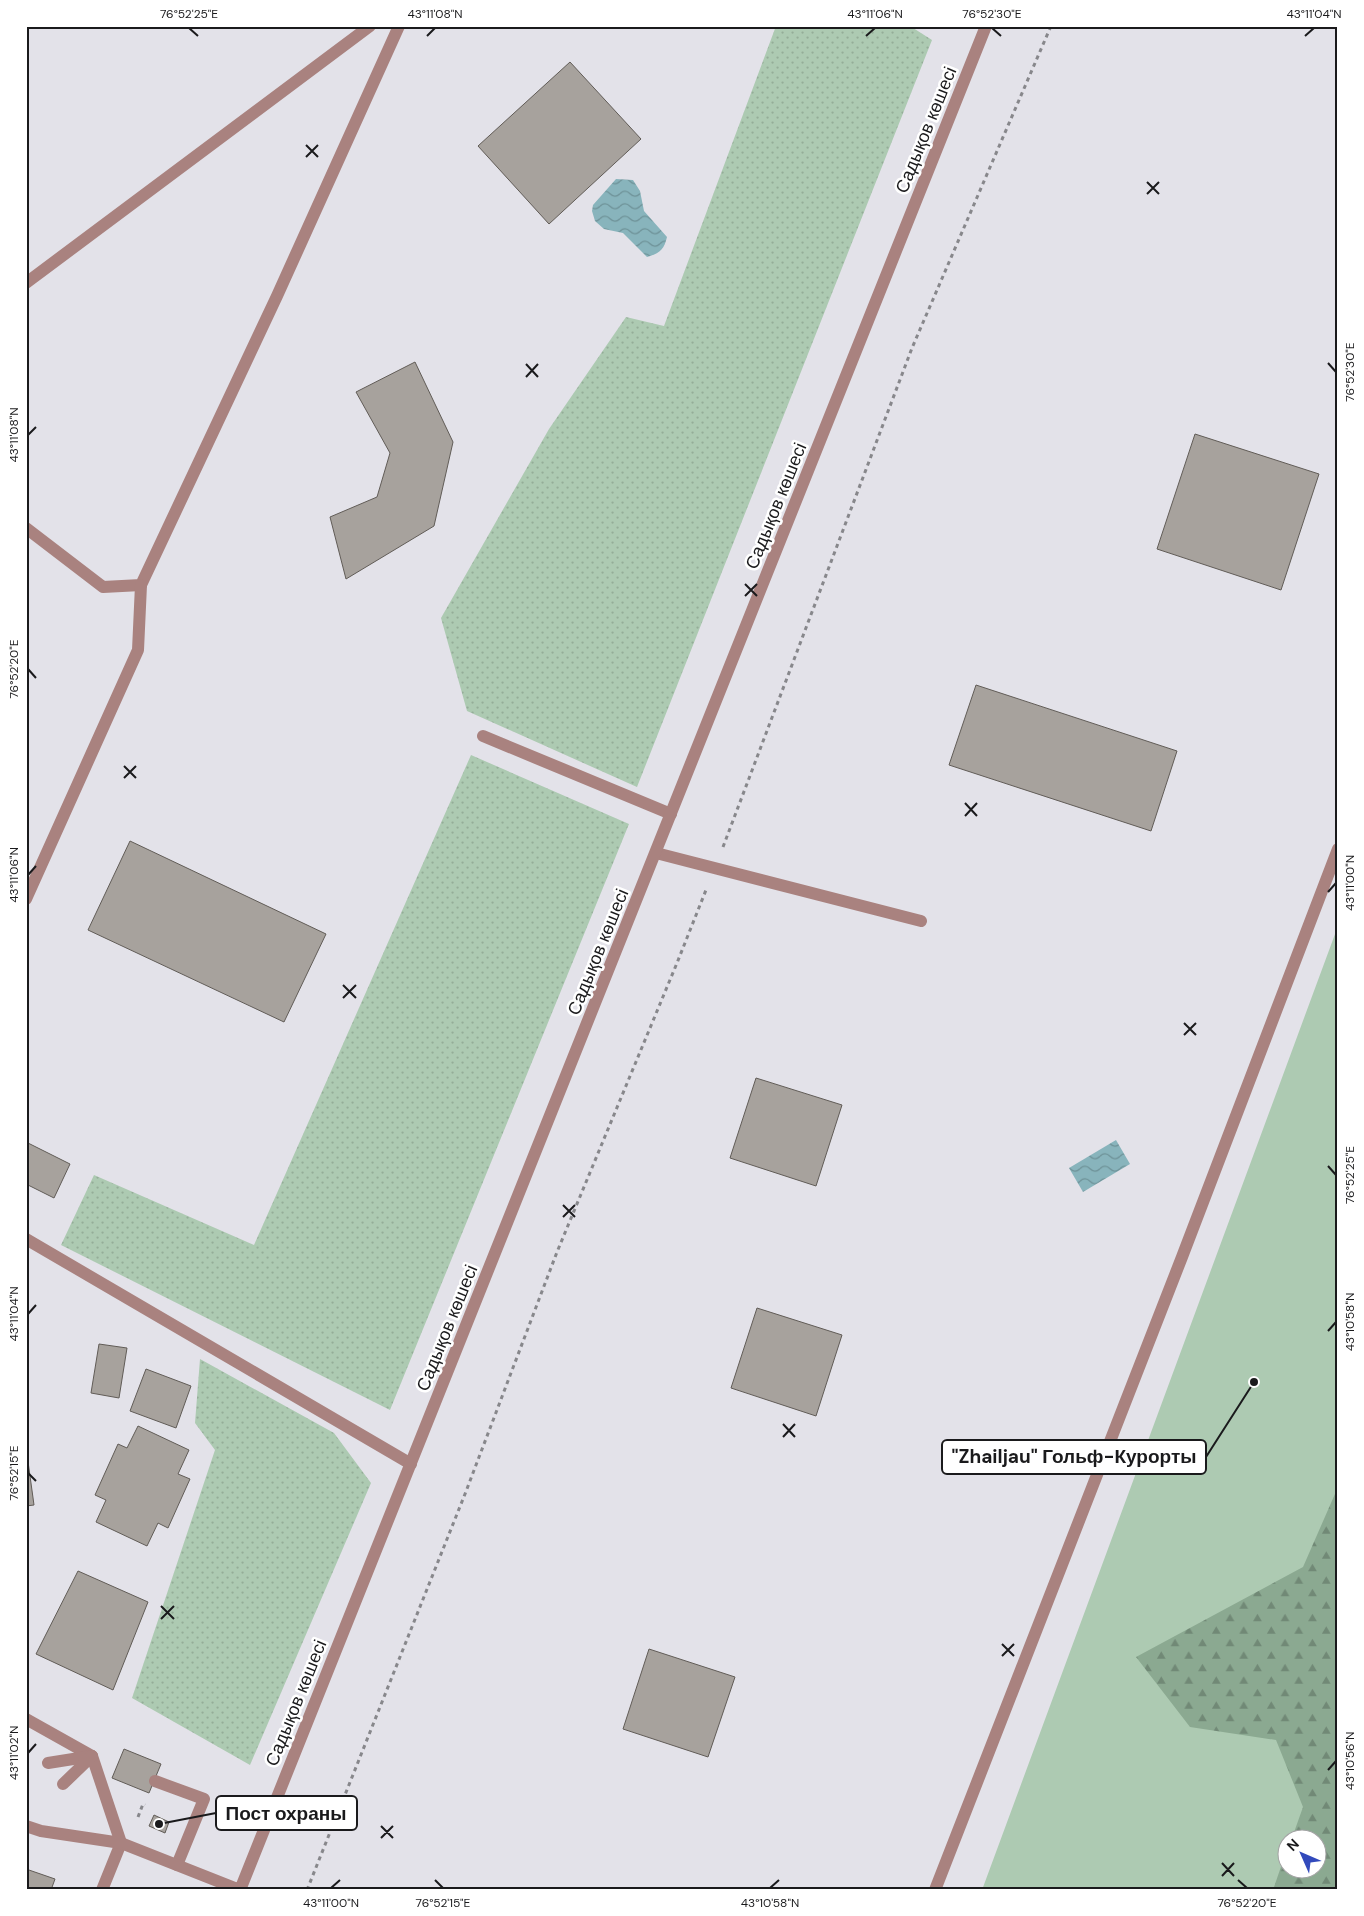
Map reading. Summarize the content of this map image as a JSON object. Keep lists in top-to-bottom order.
{
  "streets": {
    "street": ["Садықов көшесі"]
  },
  "places": ["\"Zhailjau\" Гольф-Курорты", "Пост охраны"],
  "north": "top left",
  "coordinates": [
    "76°52'25\"E",
    "43°11'08\"N",
    "43°11'06\"N",
    "76°52'30\"E",
    "43°11'04\"N",
    "76°52'20\"E",
    "43°11'00\"N",
    "43°10'58\"N",
    "76°52'15\"E",
    "43°11'02\"N",
    "43°10'56\"N"
  ]
}
